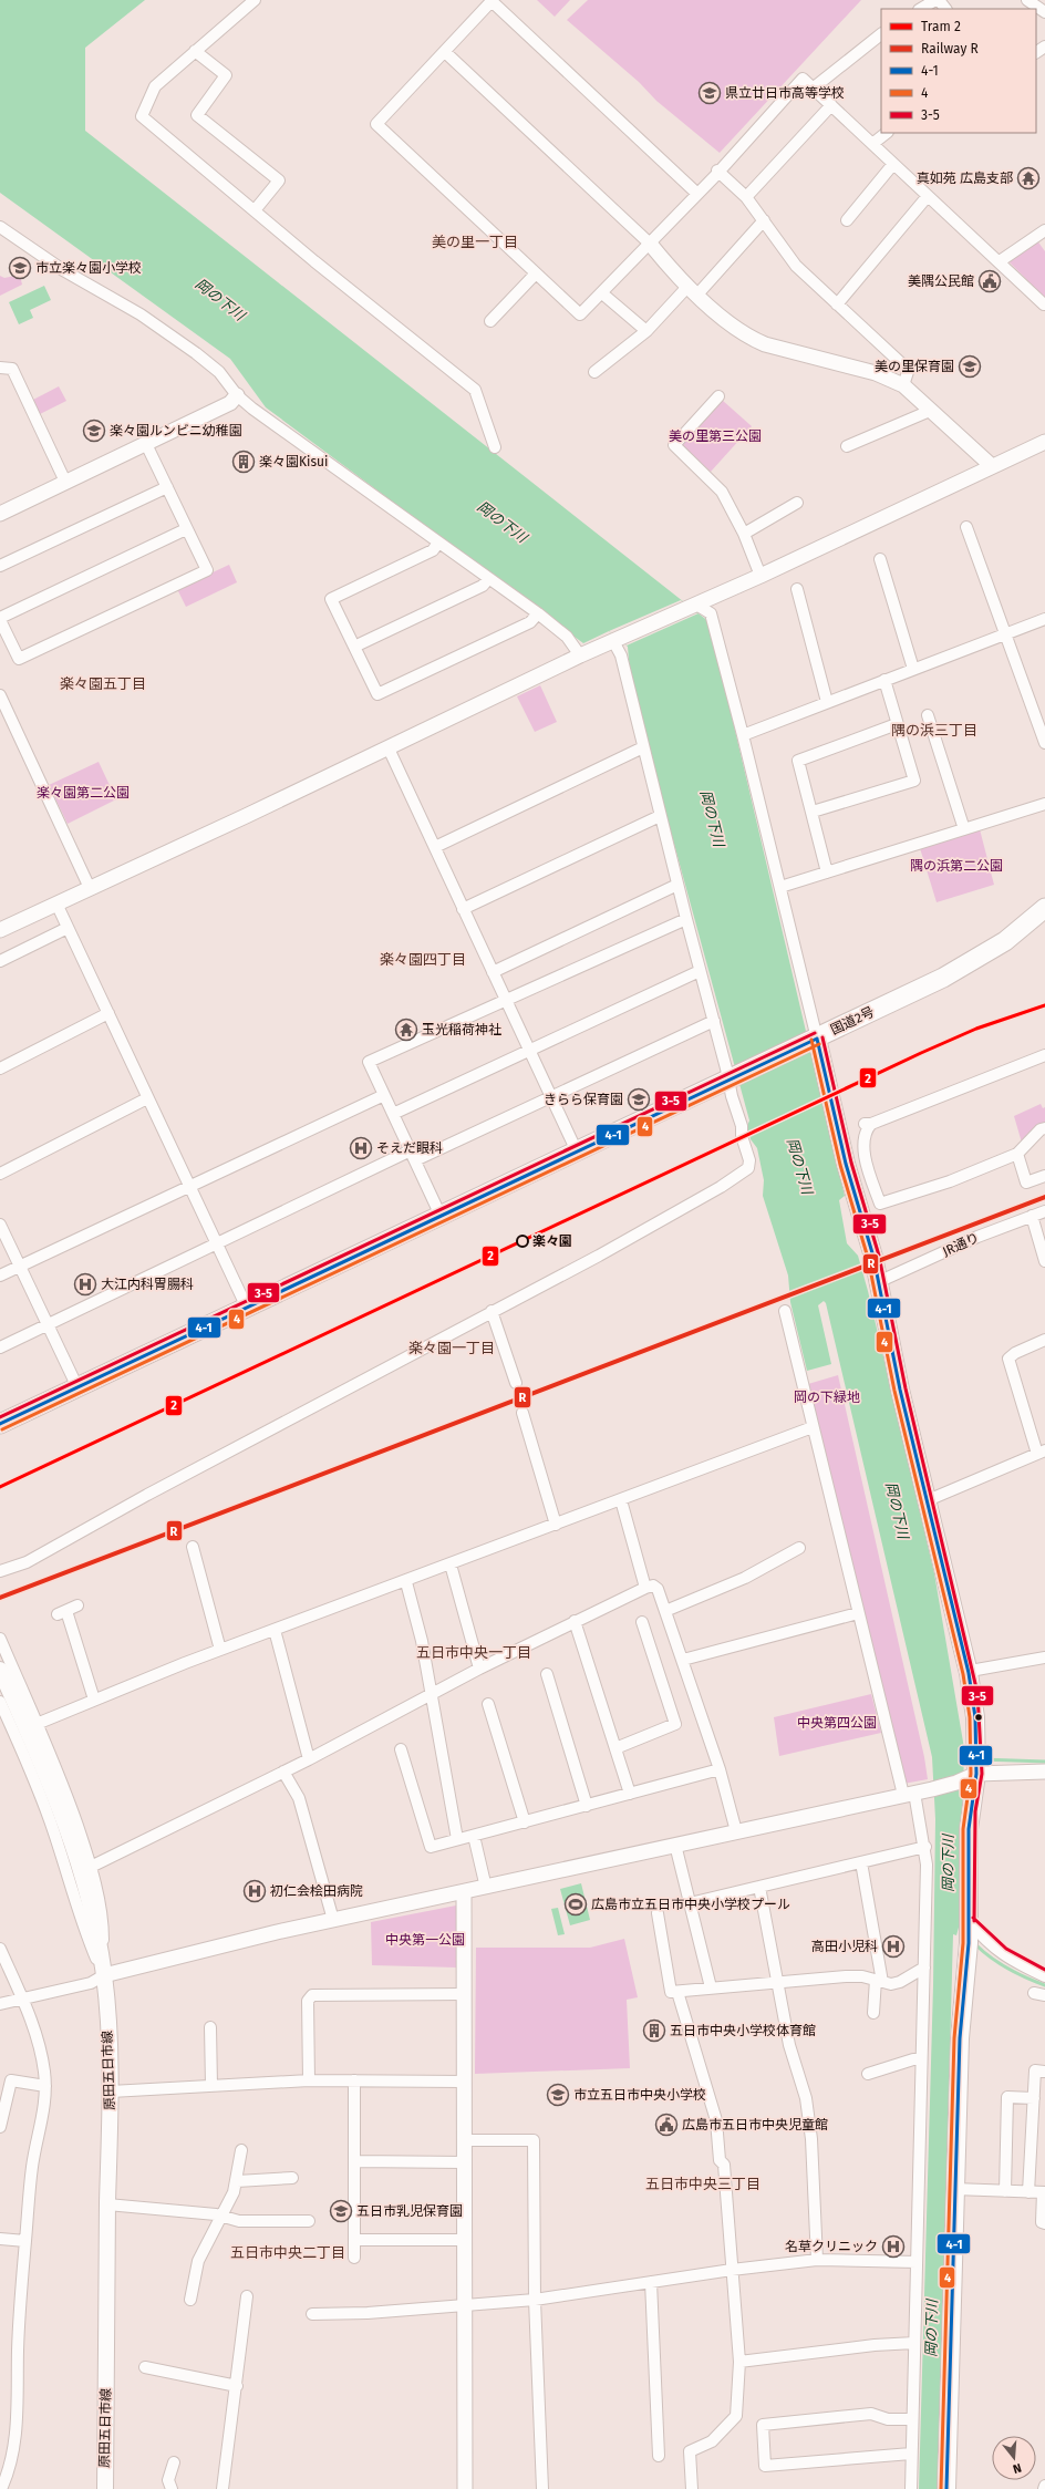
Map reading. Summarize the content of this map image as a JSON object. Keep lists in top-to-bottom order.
{
  "streets": {
    "highway": ["国道2号"],
    "main road": ["原田五日市線"],
    "street": ["JR通り"]
  },
  "districts": [
    "美の里一丁目",
    "楽々園五丁目",
    "隅の浜三丁目",
    "楽々園四丁目",
    "楽々園一丁目",
    "五日市中央一丁目",
    "五日市中央三丁目",
    "五日市中央二丁目"
  ],
  "water": ["岡の下川"],
  "parks": [
    "美の里第三公園",
    "楽々園第二公園",
    "隅の浜第二公園",
    "岡の下緑地",
    "中央第四公園",
    "中央第一公園"
  ],
  "places": {
    "school or university": [
      "県立廿日市高等学校",
      "市立楽々園小学校",
      "美の里保育園",
      "楽々園ルンビニ幼稚園",
      "きらら保育園",
      "市立五日市中央小学校",
      "五日市乳児保育園"
    ],
    "temple": ["真如苑 広島支部", "玉光稲荷神社"],
    "public building": ["美隅公民館", "広島市五日市中央児童館"],
    "building": ["楽々園Kisui", "五日市中央小学校体育館"],
    "hospital": [
      "そえだ眼科",
      "大江内科胃腸科",
      "初仁会桧田病院",
      "高田小児科",
      "名草クリニック"
    ],
    "other": ["楽々園"],
    "sports": ["広島市立五日市中央小学校プール"]
  },
  "lines": [
    "tram line 2",
    "transit line 3-5",
    "transit line 4-1",
    "transit line 4",
    "rail line R"
  ],
  "legend": [
    "Tram 2",
    "Railway R",
    "4-1",
    "4",
    "3-5"
  ],
  "north": "bottom"
}
